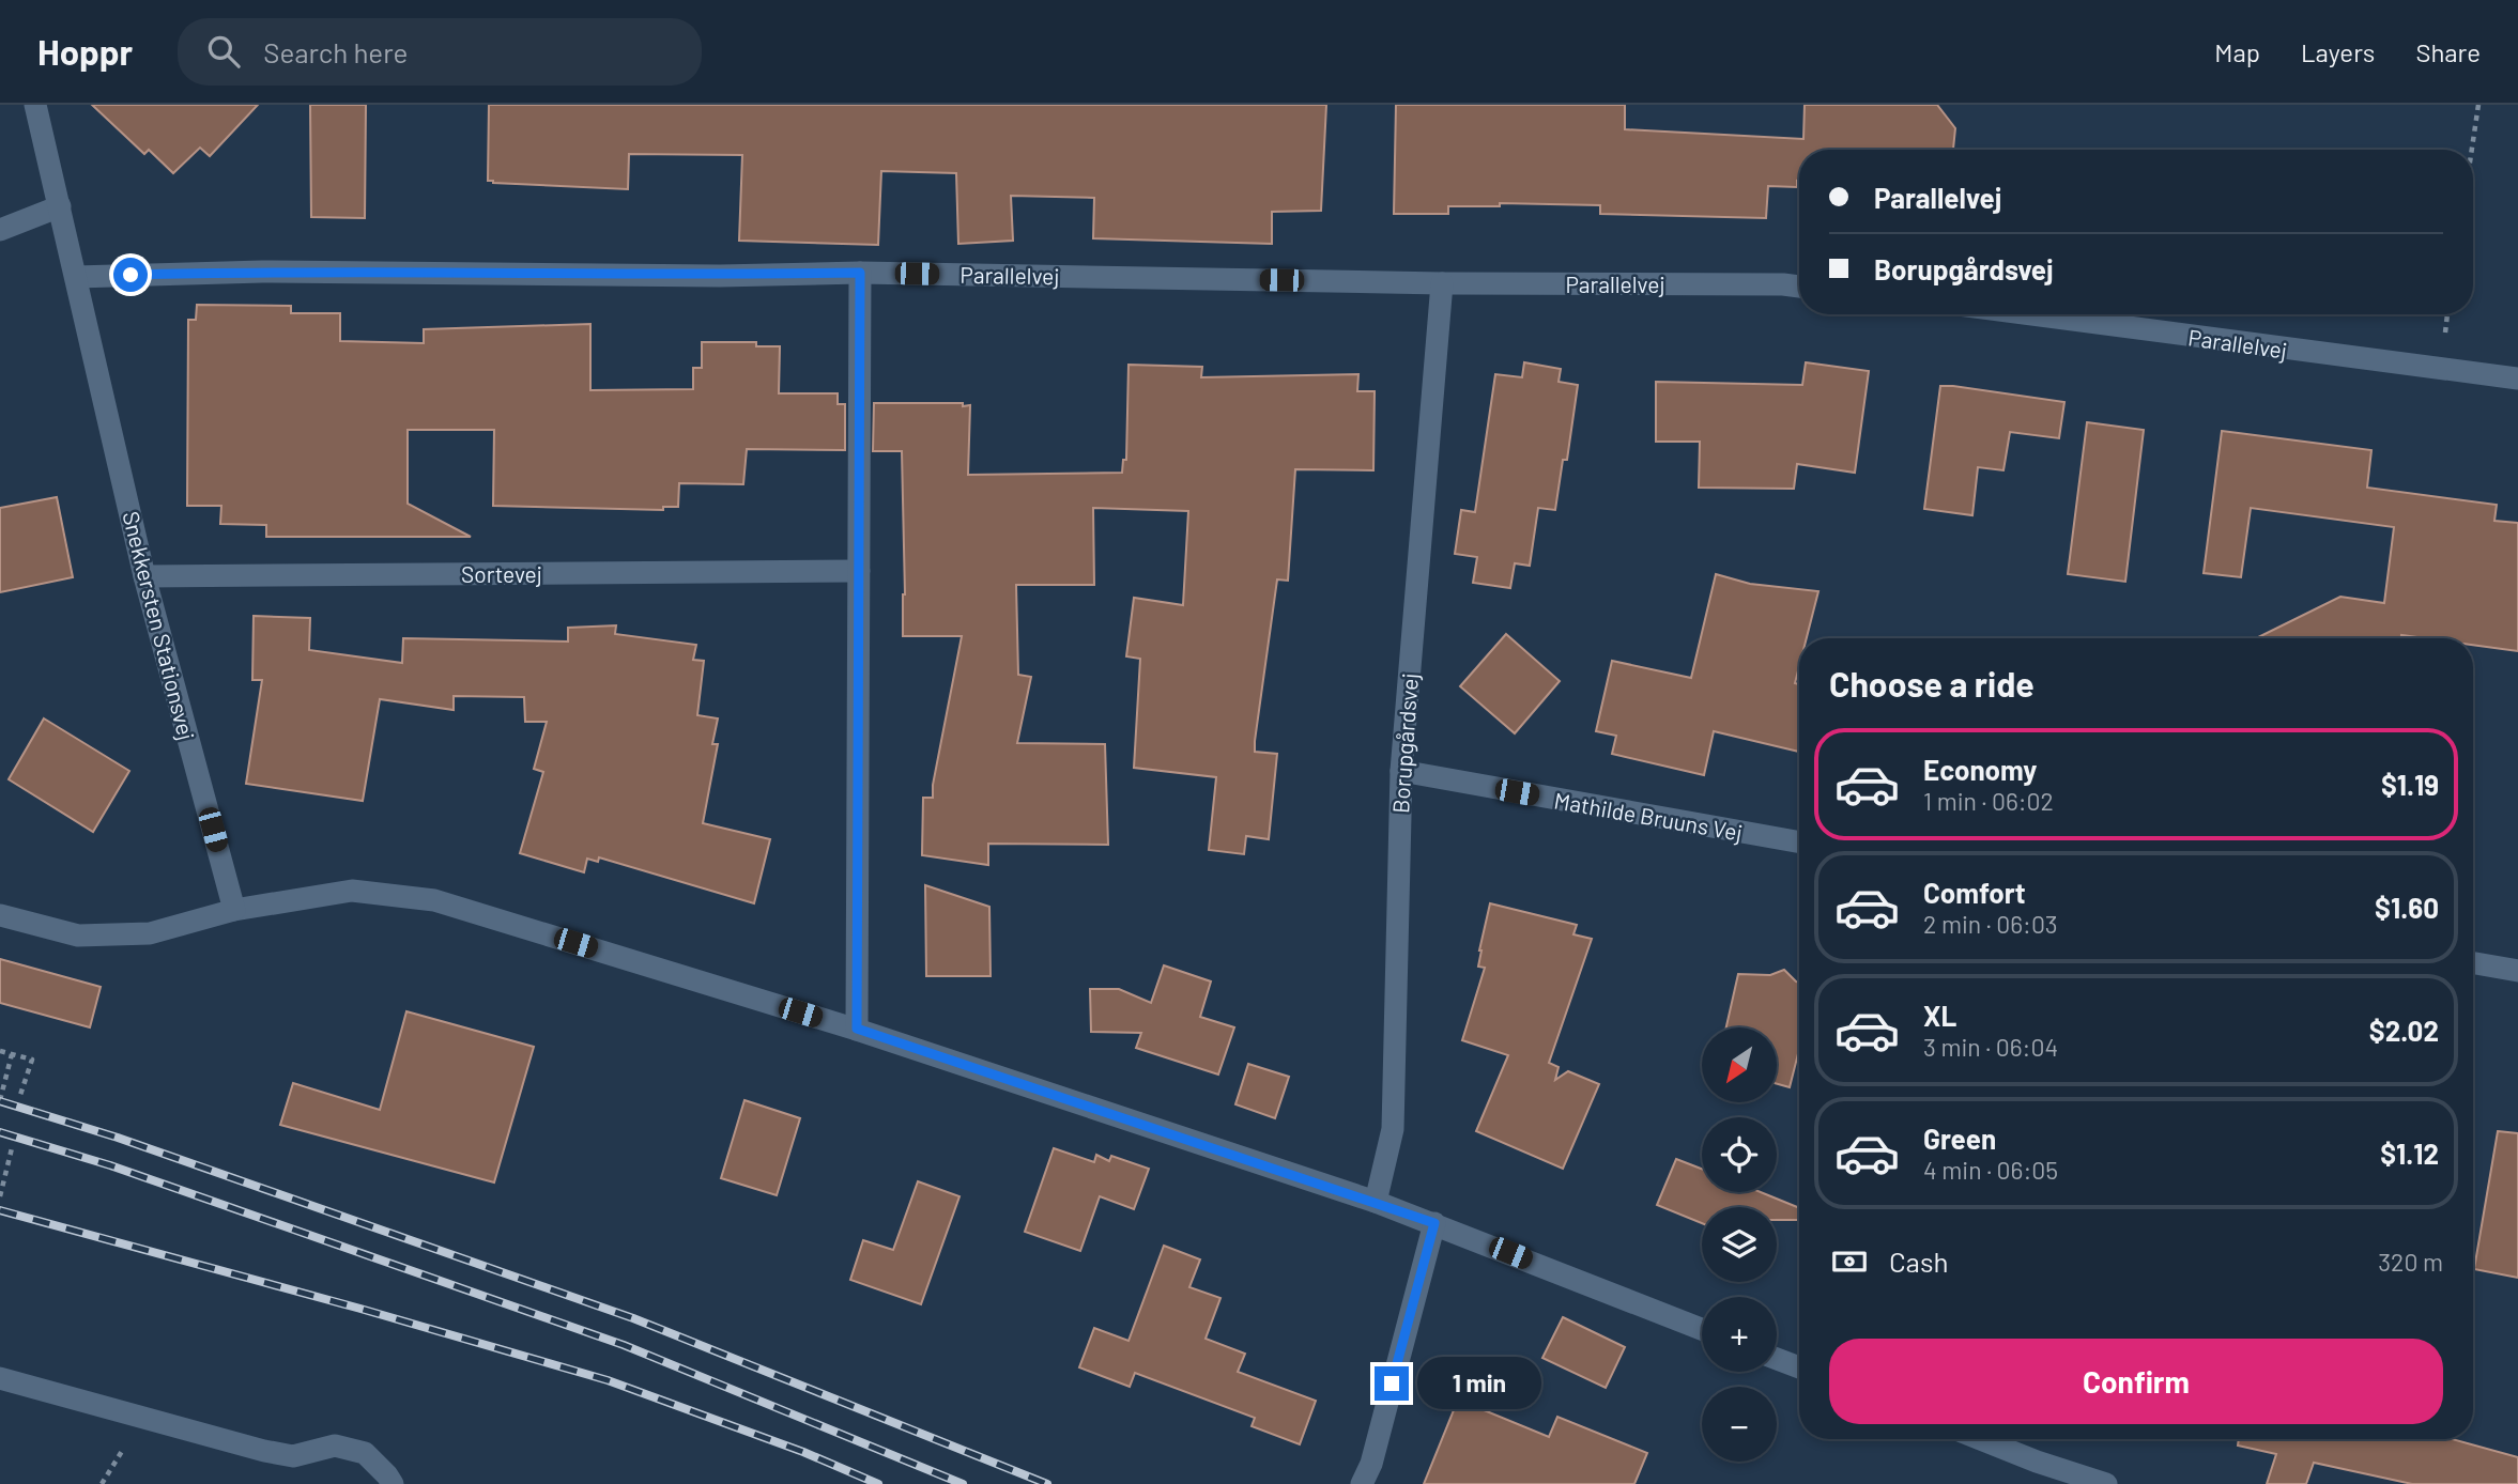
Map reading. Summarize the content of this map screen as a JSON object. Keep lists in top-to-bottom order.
{
  "streets": {
    "street": [
      "Parallelvej",
      "Sortevej",
      "Snekkersten Stationsvej",
      "Borupgårdsvej",
      "Mathilde Bruuns Vej"
    ]
  },
  "crossings": [
    ["Parallelvej", "Snekkersten Stationsvej"],
    ["Parallelvej", "Borupgårdsvej"],
    ["Sortevej", "Snekkersten Stationsvej"],
    ["Borupgårdsvej", "Mathilde Bruuns Vej"]
  ],
  "north": "bottom left",
  "page": {
    "header": "Hoppr",
    "search": "Search here",
    "nav": ["Map", "Layers", "Share"],
    "banner": ["Parallelvej", "Borupgårdsvej"],
    "heading": "Choose a ride",
    "list": [
      {
        "name": "Economy",
        "note": "1 min · 06:02",
        "value": "$1.19"
      },
      {
        "name": "Comfort",
        "note": "2 min · 06:03",
        "value": "$1.60"
      },
      {
        "name": "XL",
        "note": "3 min · 06:04",
        "value": "$2.02"
      },
      {
        "name": "Green",
        "note": "4 min · 06:05",
        "value": "$1.12"
      }
    ],
    "map_buttons": ["+", "−"],
    "pay": ["Cash", "320 m"],
    "buttons": "Confirm",
    "bubble": "1 min"
  }
}
